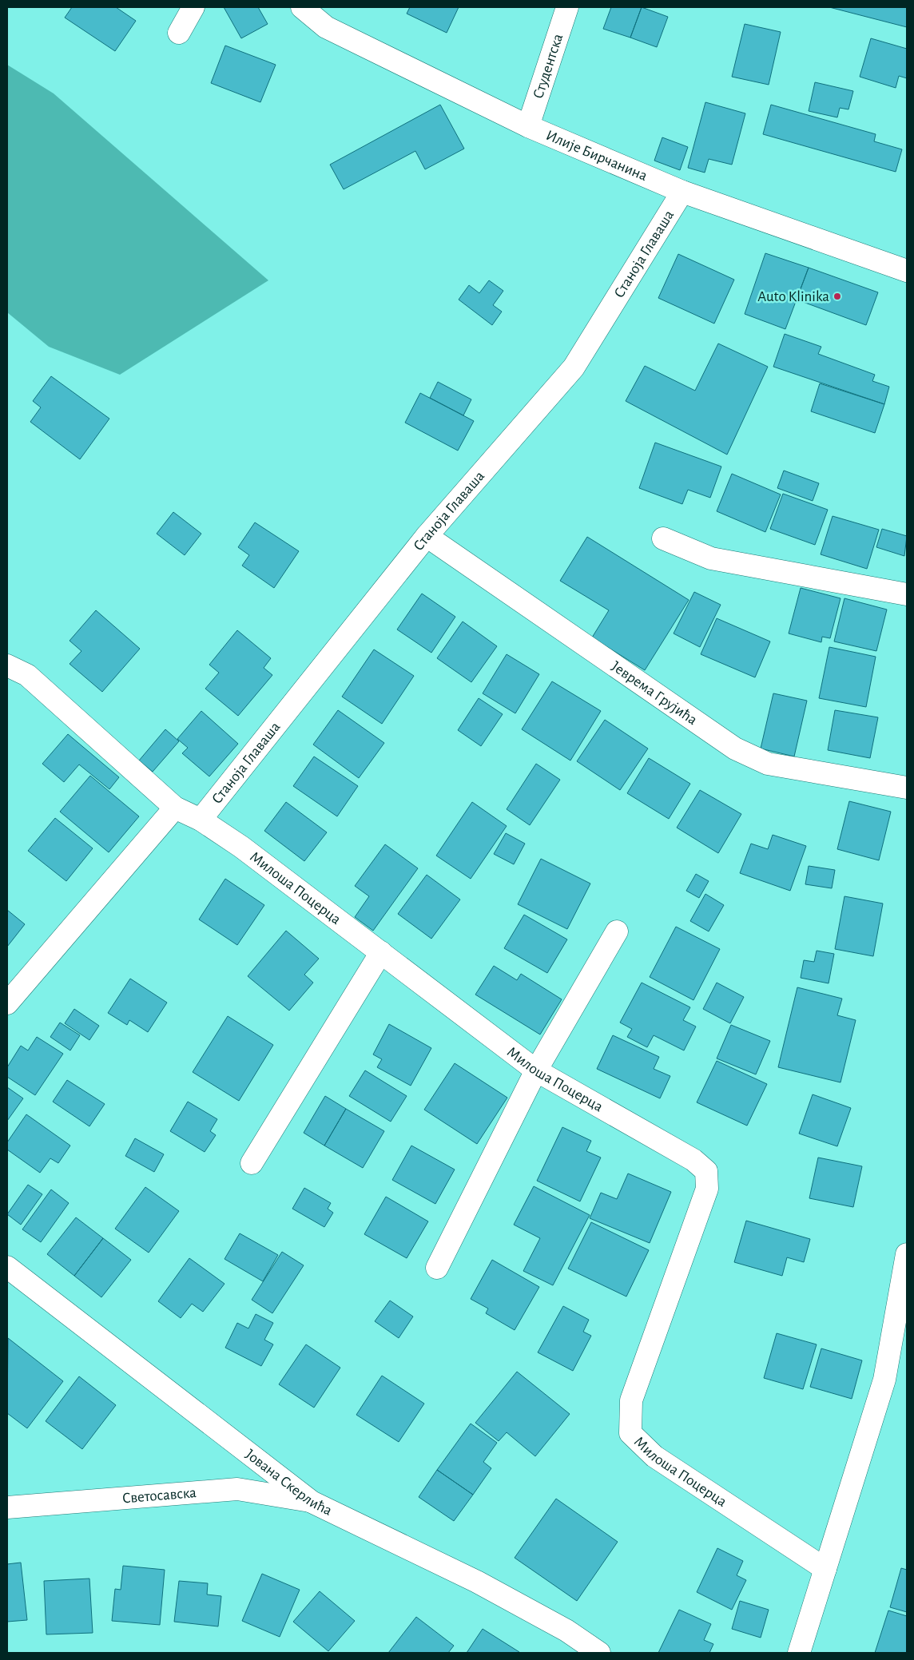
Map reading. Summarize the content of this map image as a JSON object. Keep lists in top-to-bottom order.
{
  "streets": {
    "street": [
      "Студентска",
      "Илије Бирчанина",
      "Станоја Главаша",
      "Јеврема Грујића",
      "Милоша Поцерца",
      "Јована Скерлића",
      "Светосавска"
    ]
  },
  "crossings": [
    ["Студентска", "Илије Бирчанина"],
    ["Илије Бирчанина", "Станоја Главаша"],
    ["Станоја Главаша", "Јеврема Грујића"],
    ["Станоја Главаша", "Милоша Поцерца"],
    ["Јована Скерлића", "Светосавска"]
  ],
  "places": ["Auto Klinika"]
}
